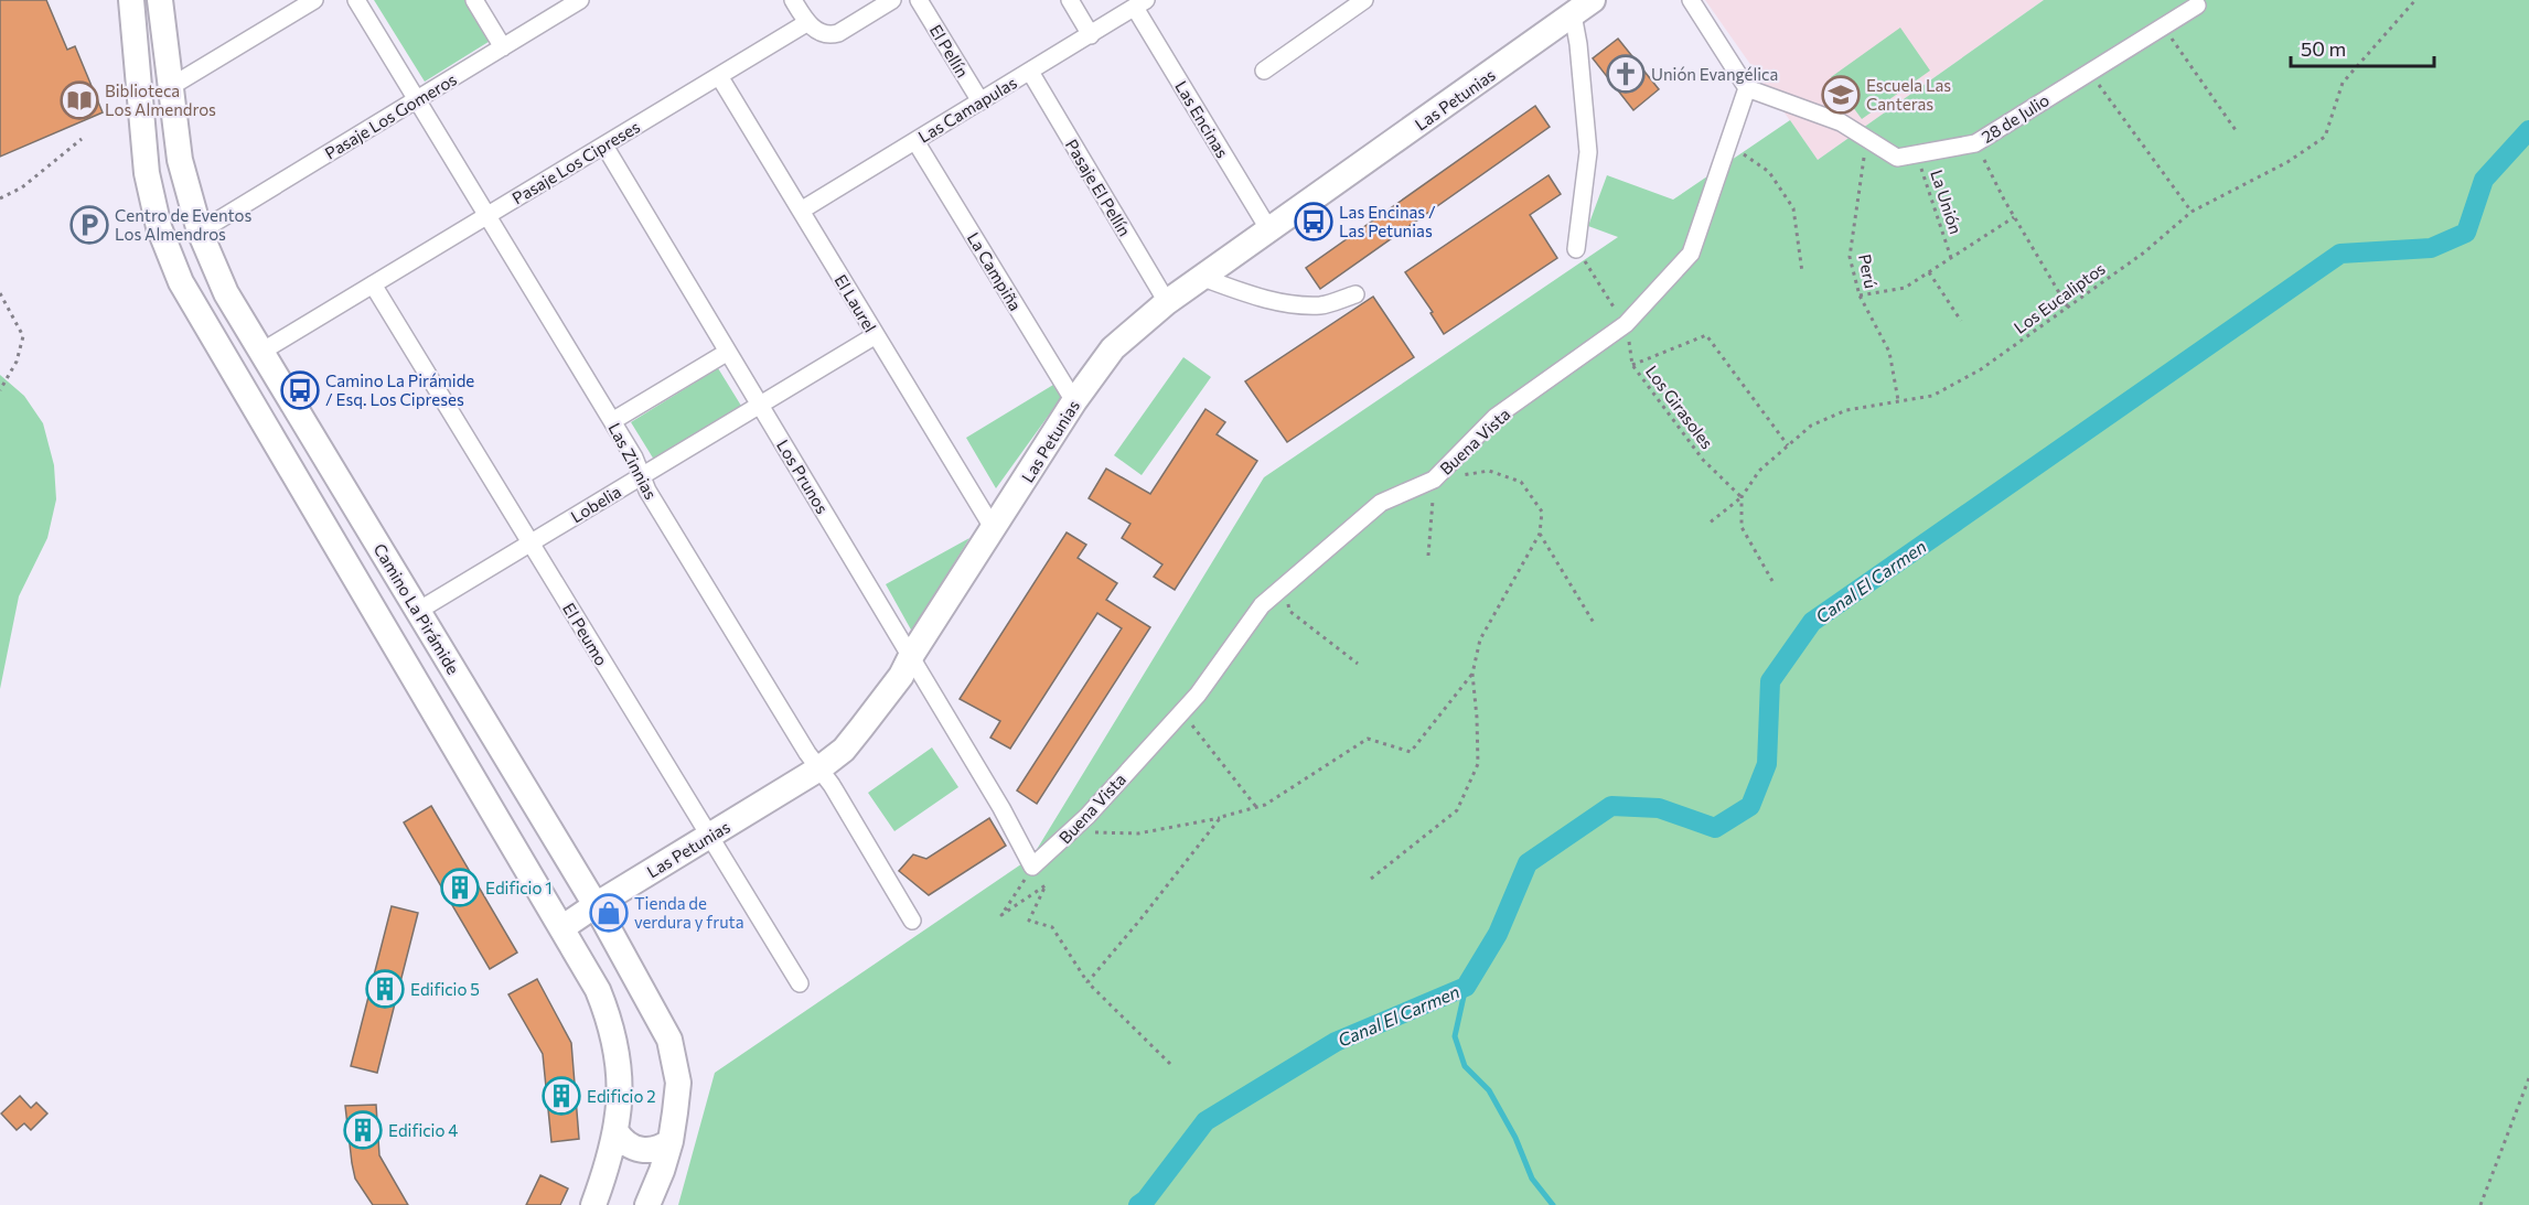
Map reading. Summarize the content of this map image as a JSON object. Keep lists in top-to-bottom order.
{
  "streets": {
    "street": [
      "El Pellín",
      "Las Petunias",
      "Las Camapulas",
      "Pasaje Los Gomeros",
      "28 de Julio",
      "Las Encinas",
      "Pasaje Los Cipreses",
      "Pasaje El Pellín",
      "La Campiña",
      "El Laurel",
      "Buena Vista",
      "Las Zinnias",
      "Los Prunos",
      "Lobelia",
      "Camino La Pirámide",
      "El Peumo"
    ],
    "path": [
      "La Unión",
      "Perú",
      "Los Eucaliptos",
      "Los Girasoles"
    ]
  },
  "crossings": [
    ["El Pellín", "Las Camapulas"],
    ["Las Petunias", "Las Encinas"],
    ["Las Petunias", "Pasaje El Pellín"],
    ["Las Petunias", "La Campiña"],
    ["Las Petunias", "El Laurel"],
    ["Las Petunias", "Las Zinnias"],
    ["Las Petunias", "Los Prunos"],
    ["Las Petunias", "Camino La Pirámide"],
    ["Las Petunias", "El Peumo"],
    ["Las Camapulas", "Las Encinas"],
    ["Las Camapulas", "Pasaje El Pellín"],
    ["Las Camapulas", "La Campiña"],
    ["Las Camapulas", "El Laurel"],
    ["Pasaje Los Gomeros", "Las Zinnias"],
    ["Pasaje Los Gomeros", "Camino La Pirámide"],
    ["28 de Julio", "La Unión"],
    ["28 de Julio", "Perú"],
    ["28 de Julio", "Buena Vista"],
    ["Pasaje Los Cipreses", "El Laurel"],
    ["Pasaje Los Cipreses", "Las Zinnias"],
    ["Pasaje Los Cipreses", "Los Prunos"],
    ["Pasaje Los Cipreses", "Camino La Pirámide"],
    ["Pasaje Los Cipreses", "El Peumo"],
    ["Perú", "Los Eucaliptos"],
    ["Los Eucaliptos", "Los Girasoles"],
    ["El Laurel", "Lobelia"],
    ["Los Girasoles", "Buena Vista"],
    ["Buena Vista", "Los Prunos"],
    ["Las Zinnias", "Lobelia"],
    ["Los Prunos", "Lobelia"],
    ["Lobelia", "Camino La Pirámide"],
    ["Lobelia", "El Peumo"]
  ],
  "water": ["Canal El Carmen"],
  "places": {
    "church": ["Unión Evangélica"],
    "school or university": ["Escuela Las Canteras"],
    "library": ["Biblioteca Los Almendros"],
    "bus stop": ["Las Encinas / Las Petunias", "Camino La Pirámide / Esq. Los Cipreses"],
    "parking": ["Centro de Eventos Los Almendros"],
    "building": [
      "Edificio 1",
      "Edificio 5",
      "Edificio 2",
      "Edificio 4"
    ],
    "shop": ["Tienda de verdura y fruta"]
  },
  "scale_bar": "50 m"
}
